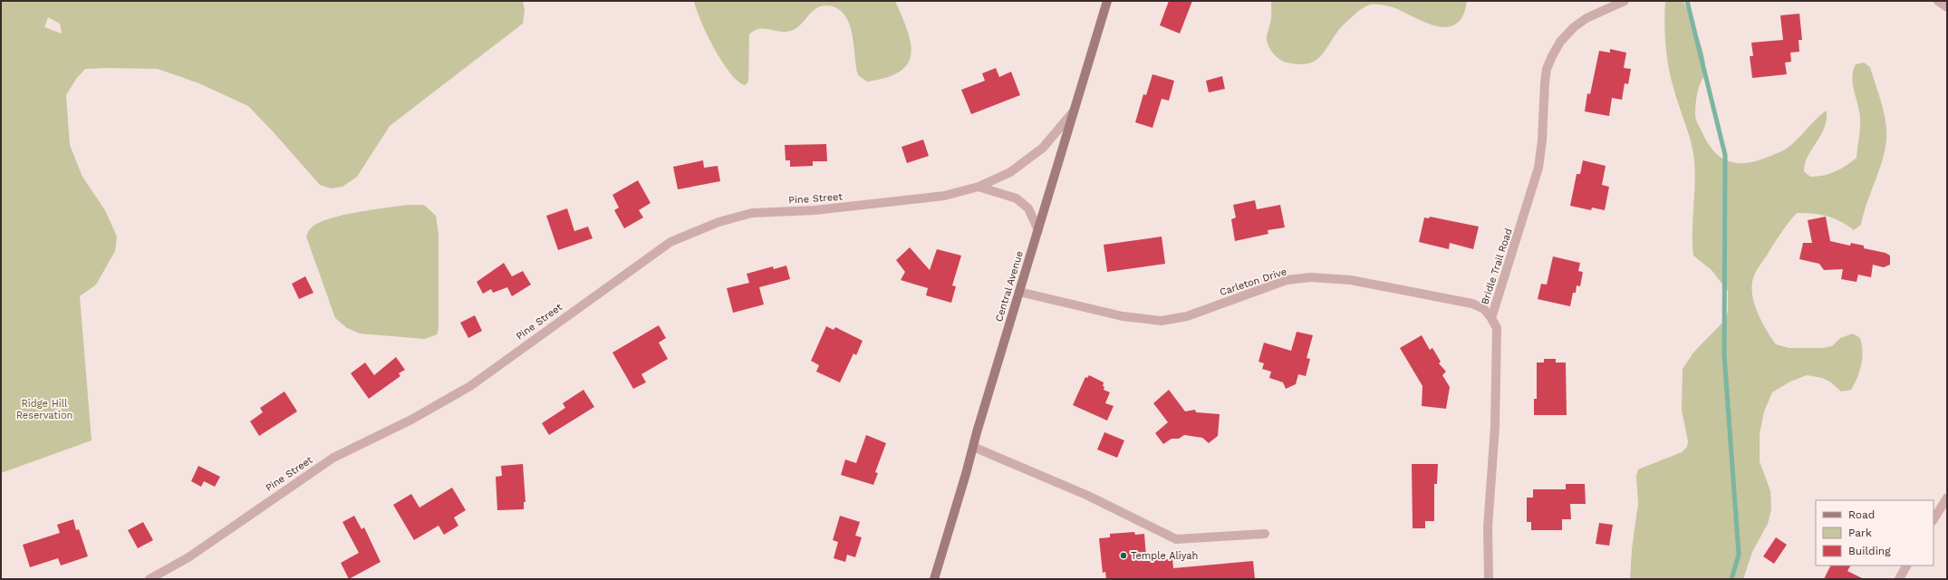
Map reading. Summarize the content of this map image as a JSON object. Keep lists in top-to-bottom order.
{
  "streets": {
    "main road": ["Central Avenue"],
    "street": ["Pine Street", "Bridle Trail Road", "Carleton Drive"]
  },
  "crossings": [
    ["Pine Street", "Central Avenue"],
    ["Bridle Trail Road", "Carleton Drive"],
    ["Carleton Drive", "Central Avenue"]
  ],
  "parks": ["Ridge Hill Reservation"],
  "places": ["Temple Aliyah"],
  "legend": ["Road", "Park", "Building"]
}
